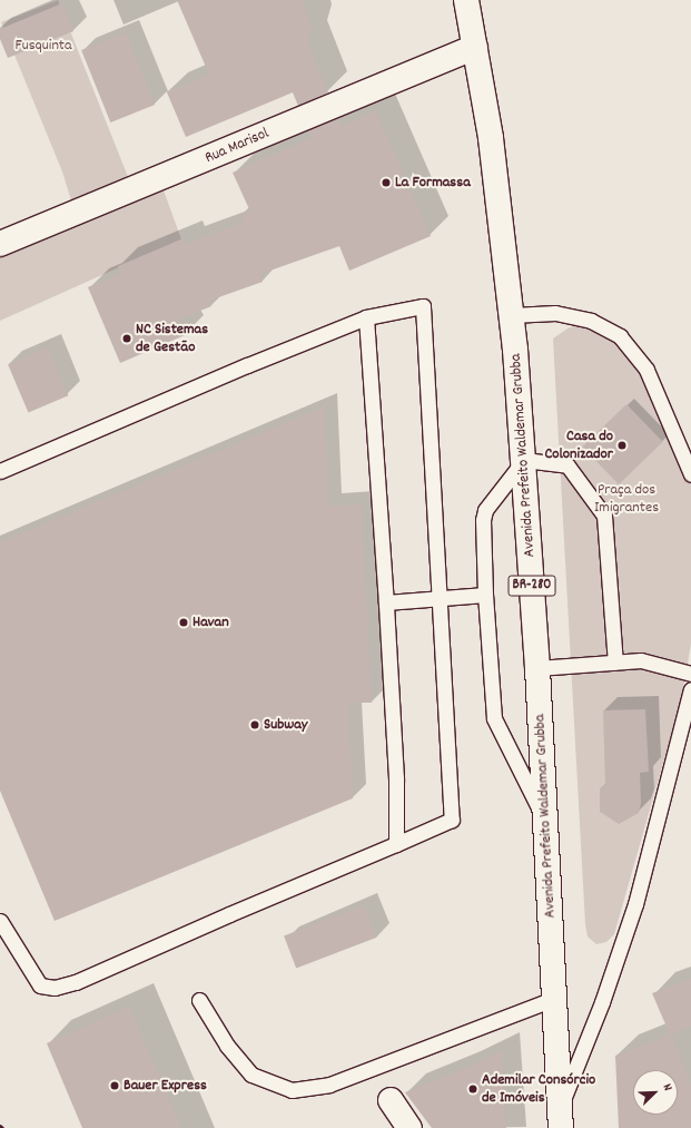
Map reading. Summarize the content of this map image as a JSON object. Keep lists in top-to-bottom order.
{
  "streets": {
    "main road": ["Rua Marisol", "Avenida Prefeito Waldemar Grubba", "BR-280"]
  },
  "crossings": [
    ["Rua Marisol", "Avenida Prefeito Waldemar Grubba"]
  ],
  "parks": ["Fusquinta", "Praça dos Imigrantes"],
  "places": [
    "La Formassa",
    "NC Sistemas de Gestão",
    "Casa do Colonizador",
    "Havan",
    "Subway",
    "Bauer Express",
    "Ademilar Consórcio de Imóveis"
  ],
  "north": "top right"
}
